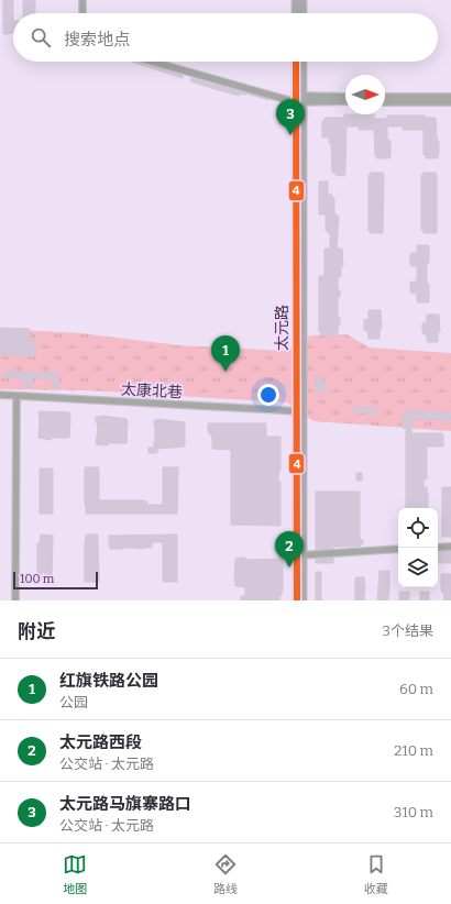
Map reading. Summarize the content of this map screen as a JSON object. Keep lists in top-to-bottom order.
{
  "streets": {
    "main road": ["太元路"],
    "street": ["太康北巷"]
  },
  "crossings": [
    ["太元路", "太康北巷"]
  ],
  "lines": ["transit line 4"],
  "scale_bar": "100 m",
  "north": "right",
  "page": {
    "search": "搜索地点",
    "pins": ["3", "1", "2"],
    "scale": "100 m",
    "heading": ["附近", "3个结果"],
    "list": [
      {
        "mark": "1",
        "name": "红旗铁路公园",
        "note": "公园",
        "value": "60 m"
      },
      {
        "mark": "2",
        "name": "太元路西段",
        "note": "公交站 · 太元路",
        "value": "210 m"
      },
      {
        "mark": "3",
        "name": "太元路马旗寨路口",
        "note": "公交站 · 太元路",
        "value": "310 m"
      }
    ],
    "nav": ["地图", "路线", "收藏"]
  }
}
